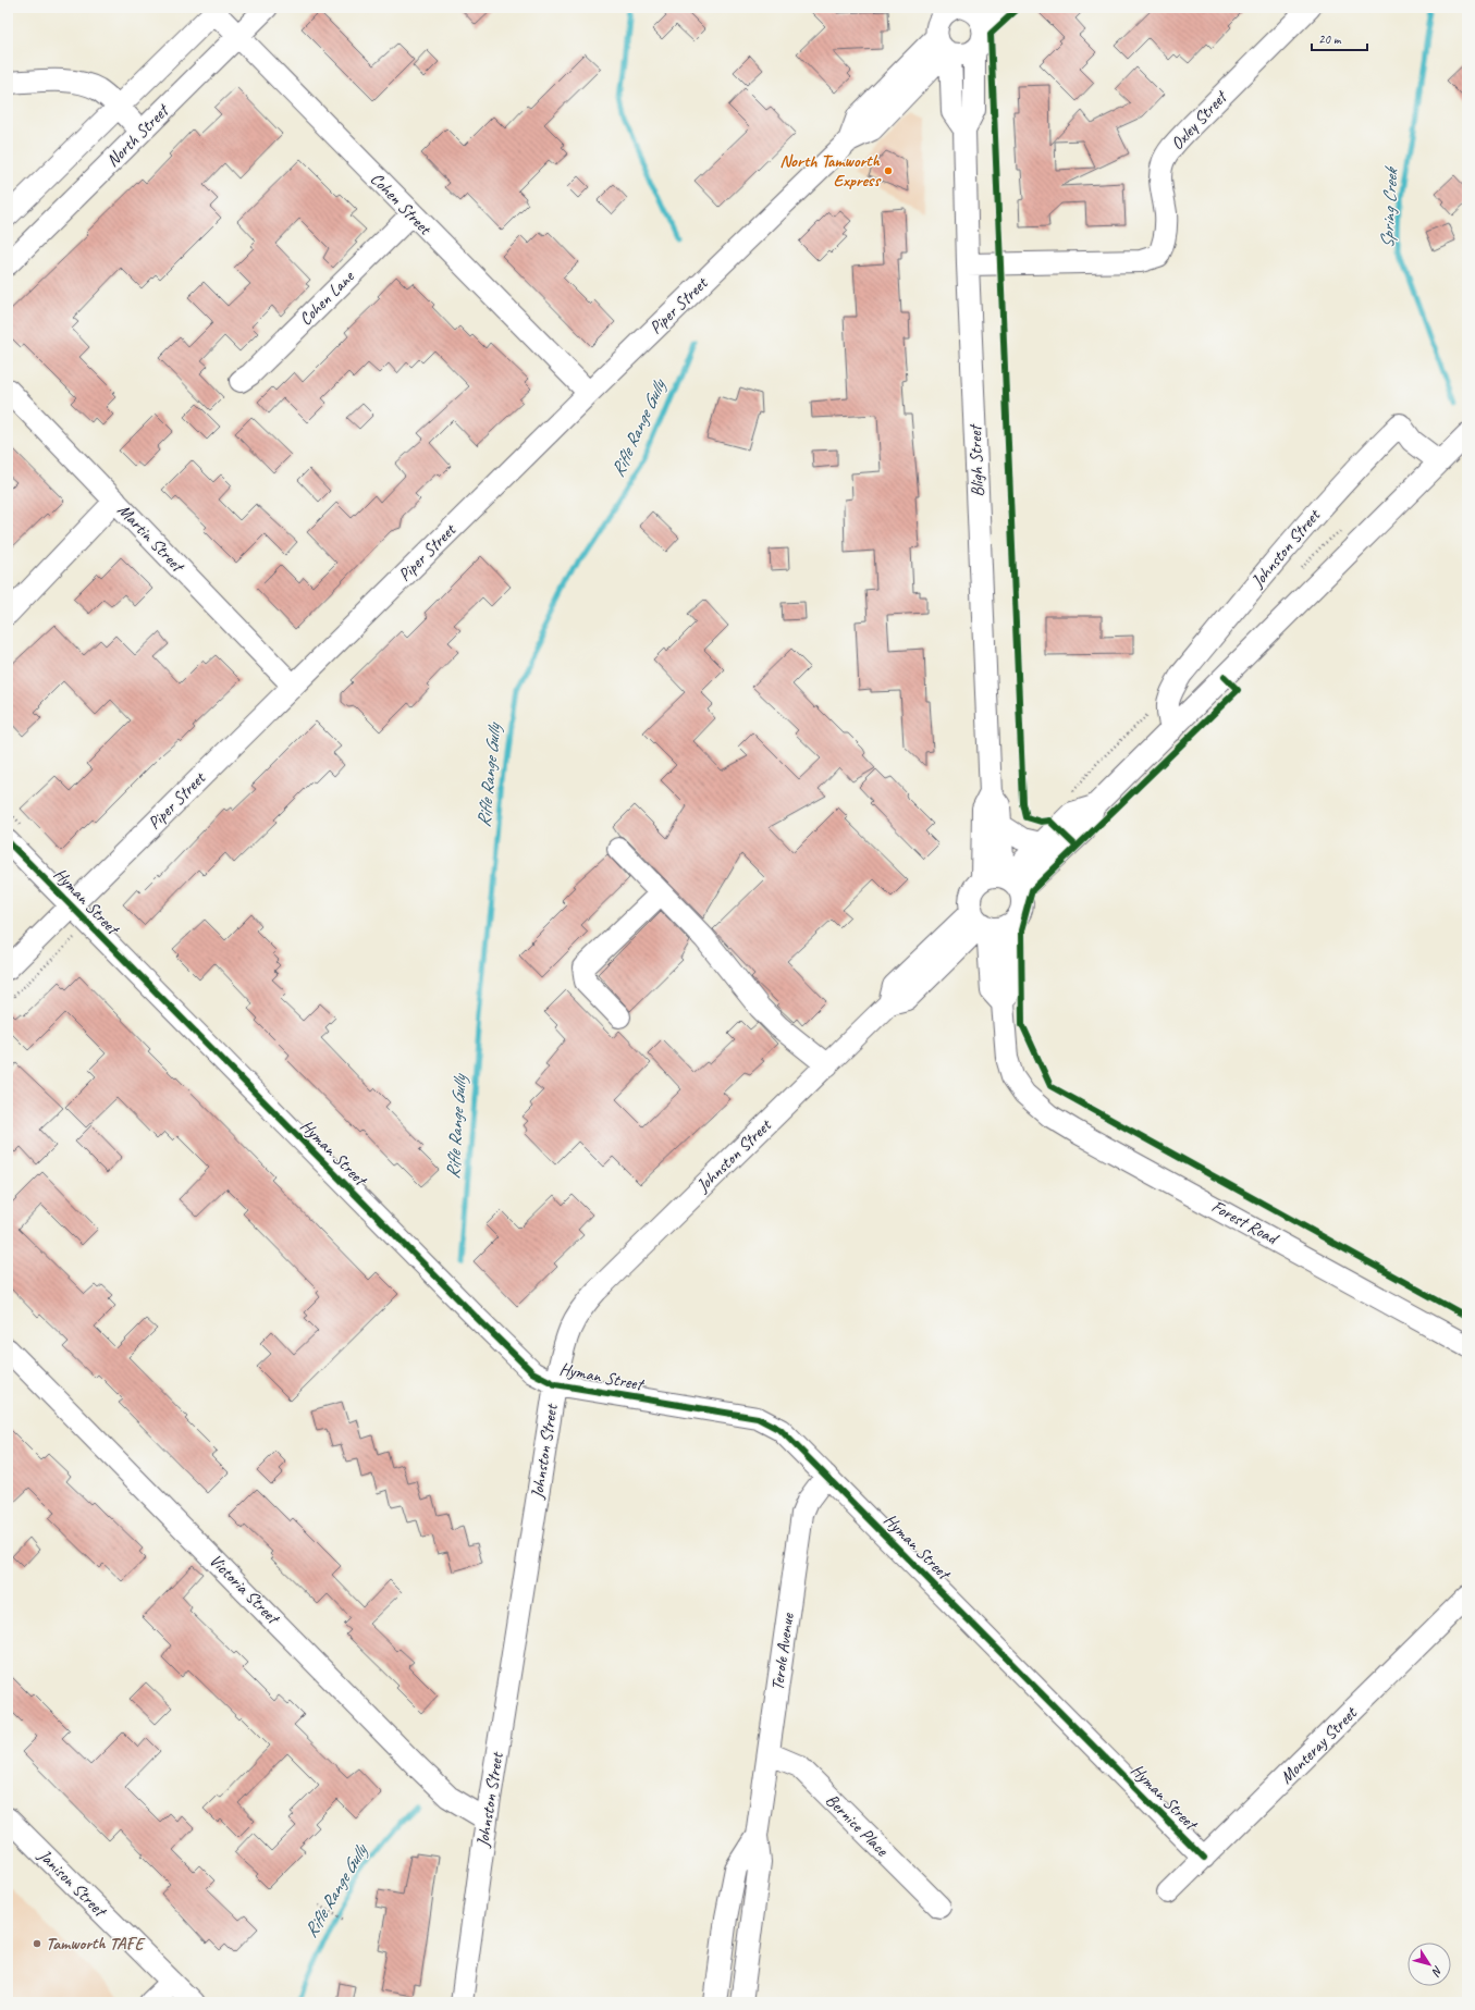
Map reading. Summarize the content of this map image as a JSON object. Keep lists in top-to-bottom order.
{
  "streets": {
    "street": [
      "Oxley Street",
      "North Street",
      "Cohen Street",
      "Cohen Lane",
      "Piper Street",
      "Bligh Street",
      "Martin Street",
      "Johnston Street",
      "Hyman Street",
      "Forest Road",
      "Victoria Street",
      "Terole Avenue",
      "Monteray Street",
      "Bernice Place",
      "Janison Street"
    ]
  },
  "crossings": [
    ["Oxley Street", "Bligh Street"],
    ["North Street", "Cohen Street"],
    ["Cohen Street", "Cohen Lane"],
    ["Cohen Street", "Piper Street"],
    ["Piper Street", "Bligh Street"],
    ["Piper Street", "Martin Street"],
    ["Piper Street", "Hyman Street"],
    ["Bligh Street", "Johnston Street"],
    ["Johnston Street", "Hyman Street"],
    ["Johnston Street", "Forest Road"],
    ["Johnston Street", "Victoria Street"],
    ["Hyman Street", "Terole Avenue"],
    ["Hyman Street", "Monteray Street"],
    ["Terole Avenue", "Bernice Place"]
  ],
  "water": ["Spring Creek", "Rifle Range Gully"],
  "places": ["North Tamworth Express", "Tamworth TAFE"],
  "scale_bar": "20 m",
  "north": "bottom right"
}
